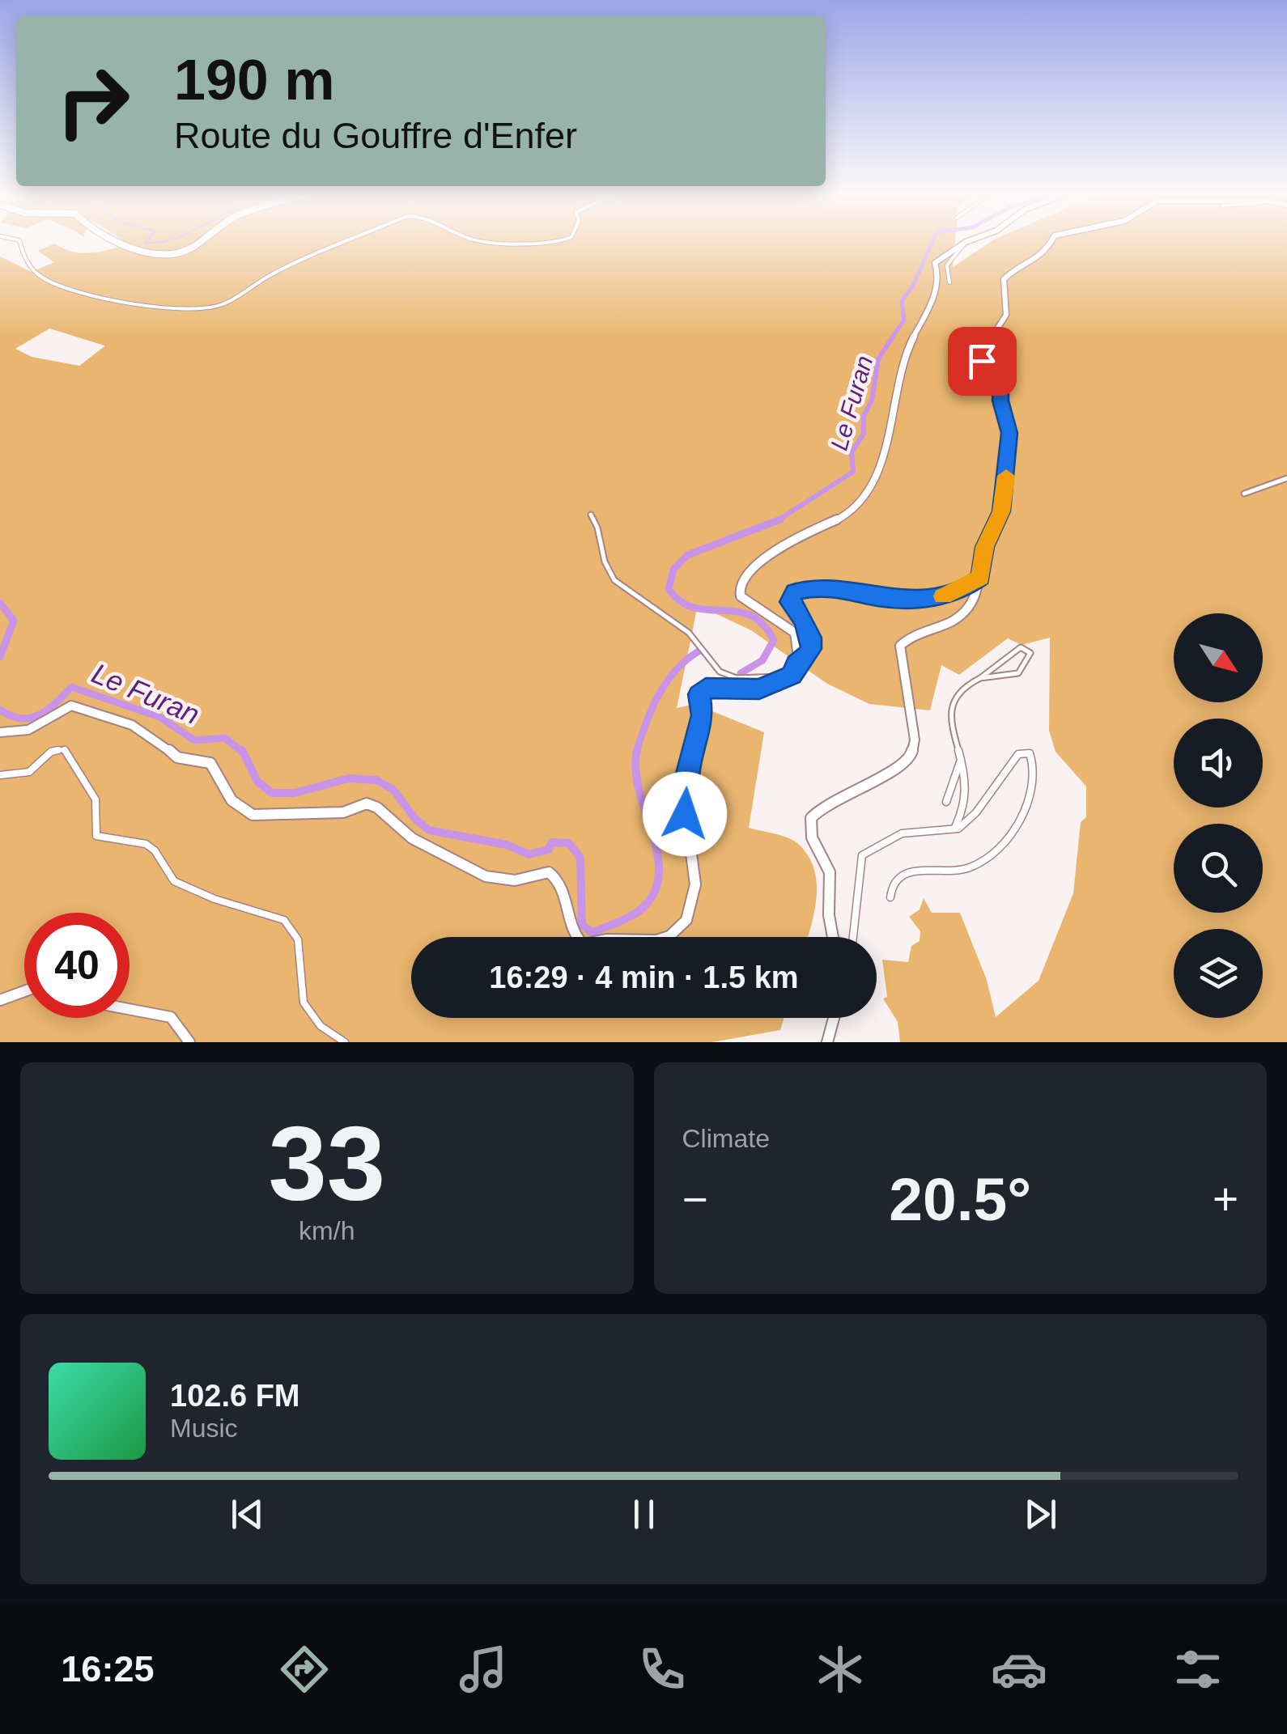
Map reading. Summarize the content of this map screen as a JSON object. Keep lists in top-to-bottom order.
{
  "water": ["Le Furan"],
  "north": "bottom right",
  "page": {
    "turn": ["190 m", "Route du Gouffre d'Enfer"],
    "limit": "40",
    "trip": "16:29 · 4 min · 1.5 km",
    "tile": [
      ["33", "km/h"],
      "Climate"
    ],
    "heat": ["−", "20.5°", "+"],
    "song": ["102.6 FM", "Music"],
    "tabs": "16:25"
  }
}
